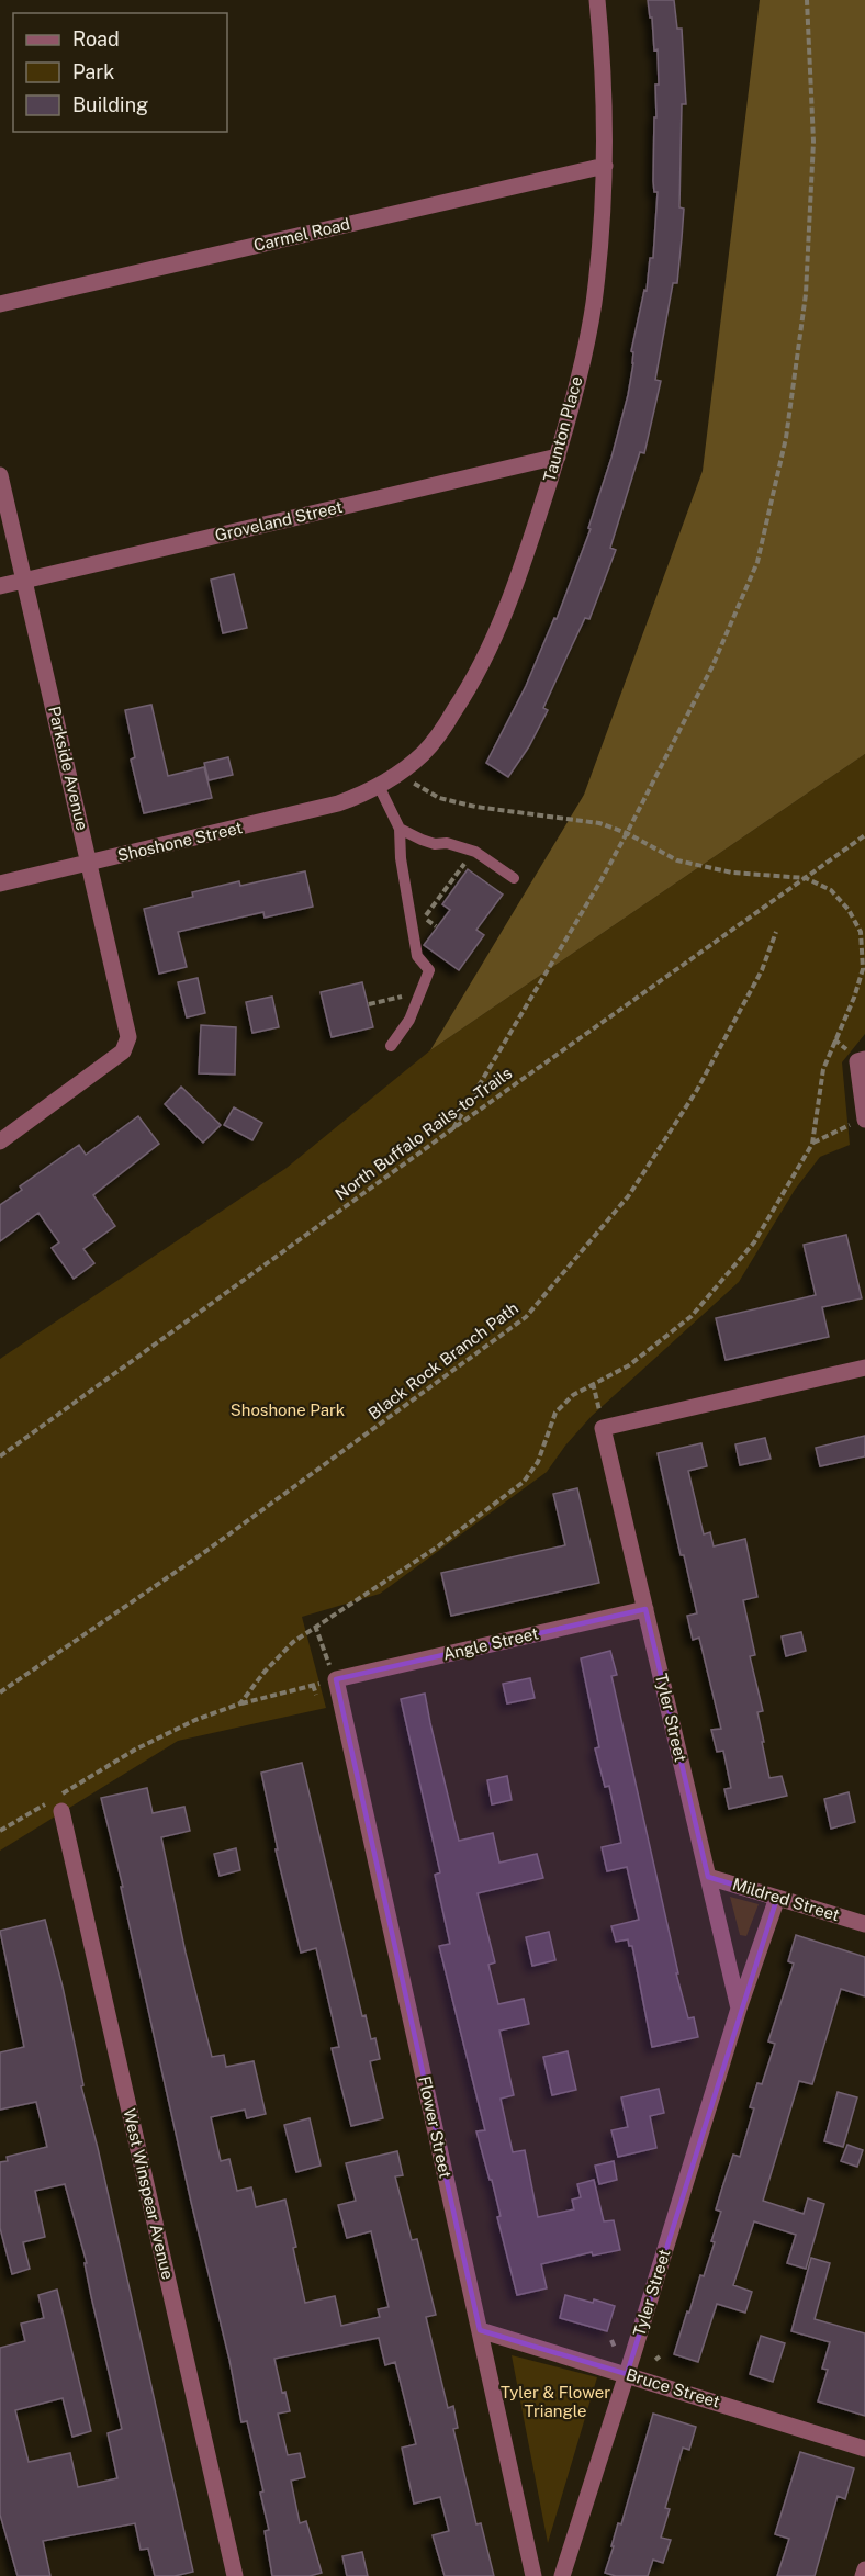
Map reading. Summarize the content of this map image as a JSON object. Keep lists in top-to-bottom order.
{
  "streets": {
    "street": [
      "Carmel Road",
      "Taunton Place",
      "Groveland Street",
      "Parkside Avenue",
      "Shoshone Street",
      "Angle Street",
      "Tyler Street",
      "Mildred Street",
      "Flower Street",
      "West Winspear Avenue",
      "Bruce Street"
    ],
    "path": ["North Buffalo Rails-to-Trails", "Black Rock Branch Path"]
  },
  "crossings": [
    ["Carmel Road", "Taunton Place"],
    ["Taunton Place", "Groveland Street"],
    ["Taunton Place", "Shoshone Street"],
    ["Groveland Street", "Parkside Avenue"],
    ["Parkside Avenue", "Shoshone Street"],
    ["Angle Street", "Tyler Street"],
    ["Angle Street", "Flower Street"],
    ["Tyler Street", "Mildred Street"],
    ["Tyler Street", "Bruce Street"],
    ["Flower Street", "Bruce Street"]
  ],
  "parks": ["Shoshone Park", "Tyler & Flower Triangle"],
  "legend": ["Road", "Park", "Building"]
}
